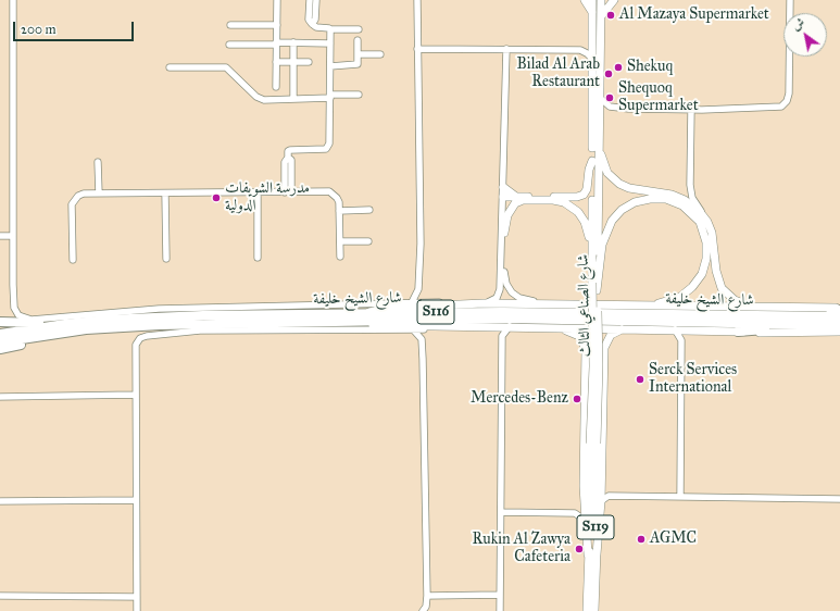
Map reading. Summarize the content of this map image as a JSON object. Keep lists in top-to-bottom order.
{
  "streets": {
    "highway": ["شارع الشيخ خليفة", "S116"],
    "main road": ["شارع الصناعي الثالث", "S119"]
  },
  "crossings": [
    ["شارع الشيخ خليفة", "S116"]
  ],
  "places": [
    "Al Mazaya Supermarket",
    "Shekuq",
    "Bilad Al Arab Restaurant",
    "Shequoq Supermarket",
    "مدرسة الشويفات الدولية",
    "Serck Services International",
    "Mercedes-Benz",
    "AGMC",
    "Rukin Al Zawya Cafeteria"
  ],
  "scale_bar": "200 m",
  "north": "top left"
}
